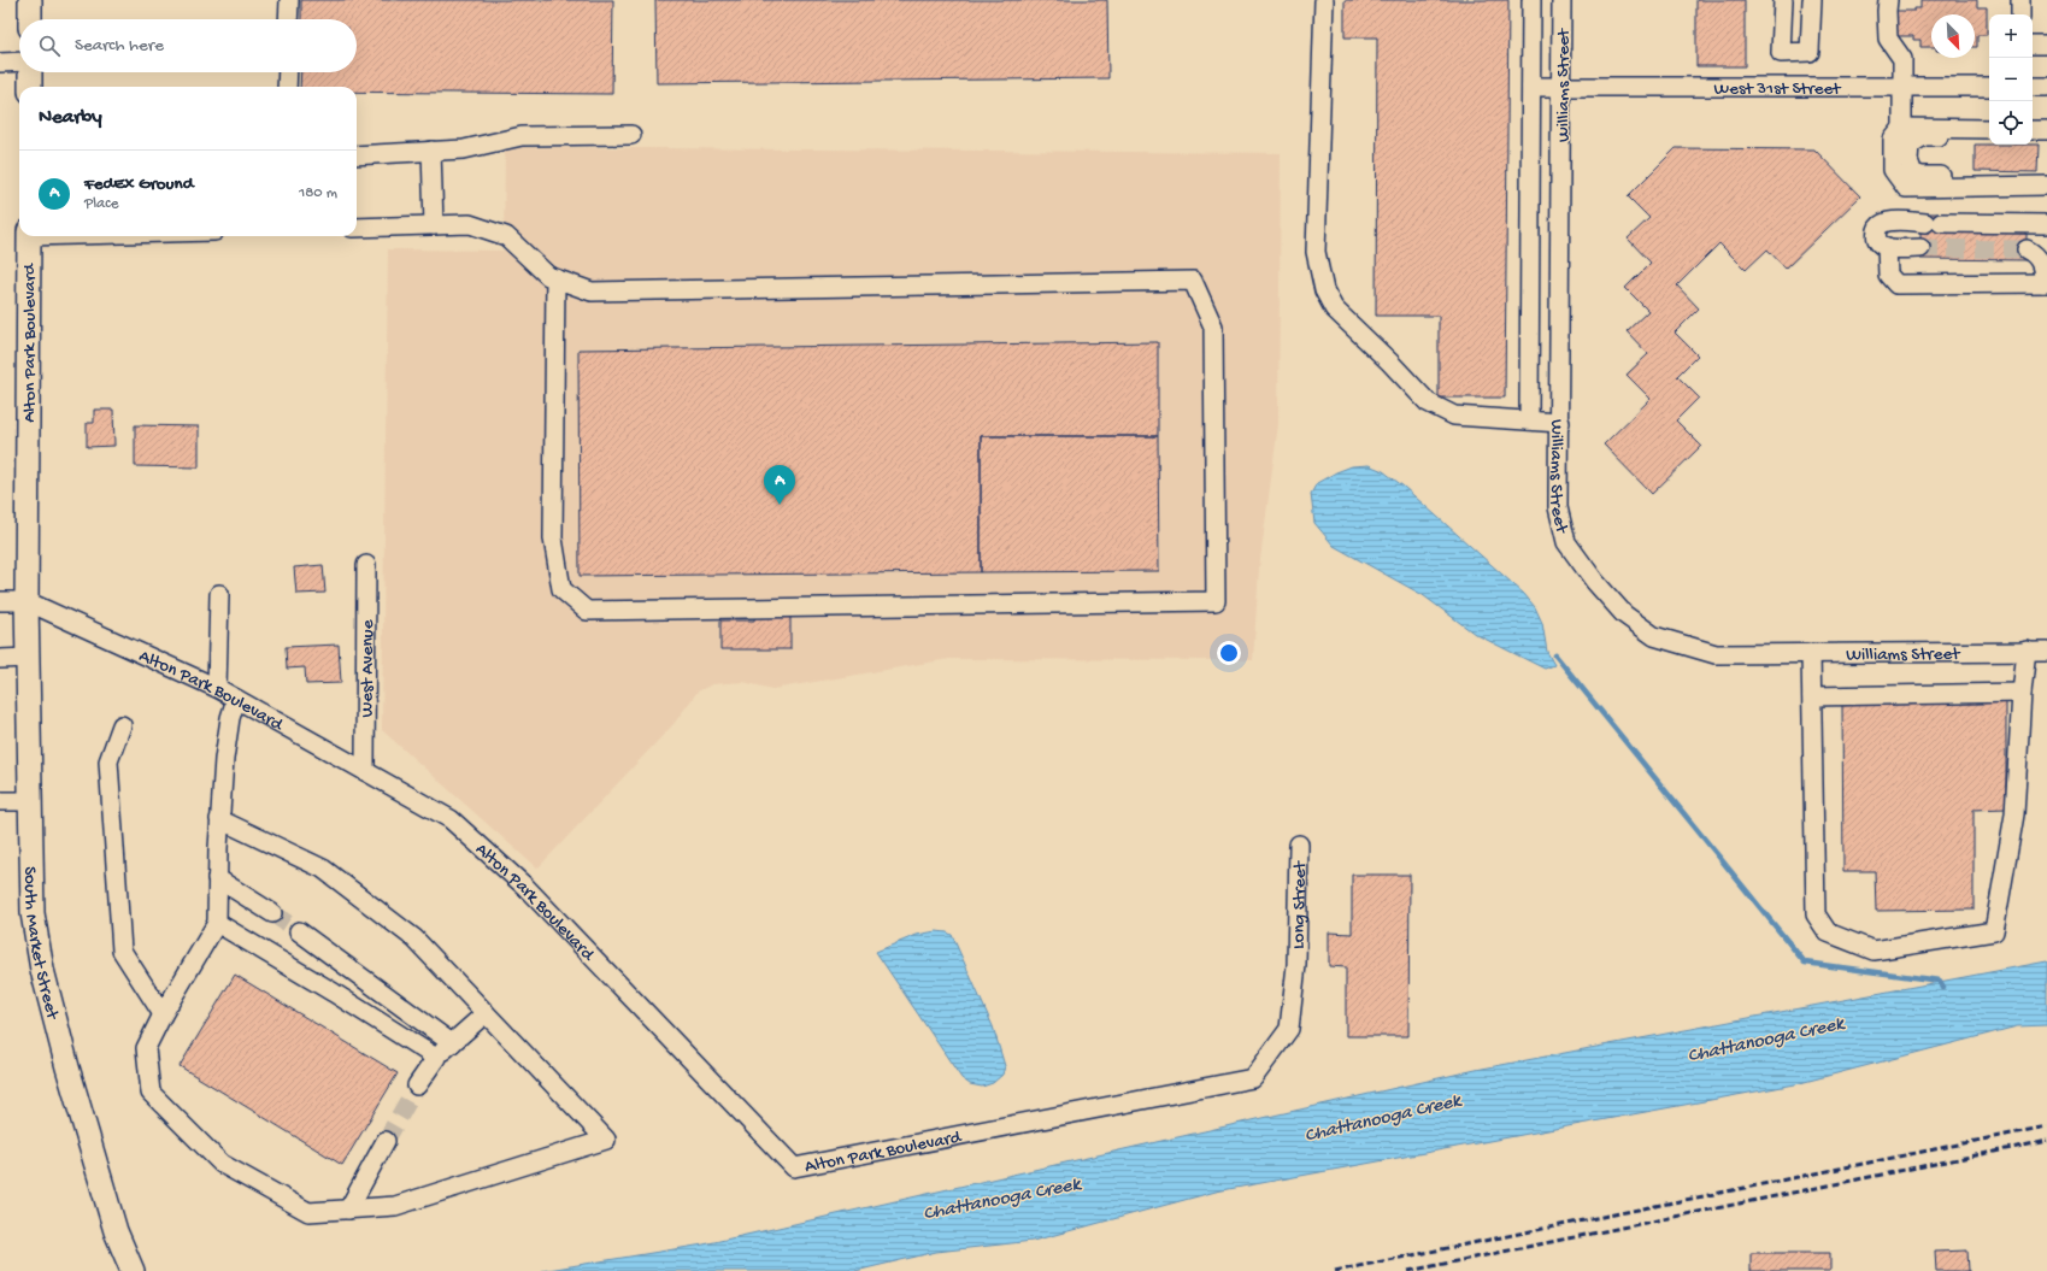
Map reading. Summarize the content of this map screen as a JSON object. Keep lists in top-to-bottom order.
{
  "streets": {
    "main road": ["Alton Park Boulevard", "South Market Street"],
    "street": [
      "Williams Street",
      "West 31st Street",
      "West Avenue",
      "Long Street"
    ]
  },
  "crossings": [
    ["Williams Street", "West 31st Street"],
    ["Alton Park Boulevard", "West Avenue"],
    ["Alton Park Boulevard", "Long Street"],
    ["Alton Park Boulevard", "South Market Street"]
  ],
  "water": ["Chattanooga Creek"],
  "north": "bottom right",
  "page": {
    "map_buttons": ["+", "−"],
    "search": "Search here",
    "heading": "Nearby",
    "list": [
      {
        "mark": "A",
        "name": "FedEx Ground",
        "note": "Place",
        "value": "180 m"
      }
    ],
    "pins": "A"
  }
}
